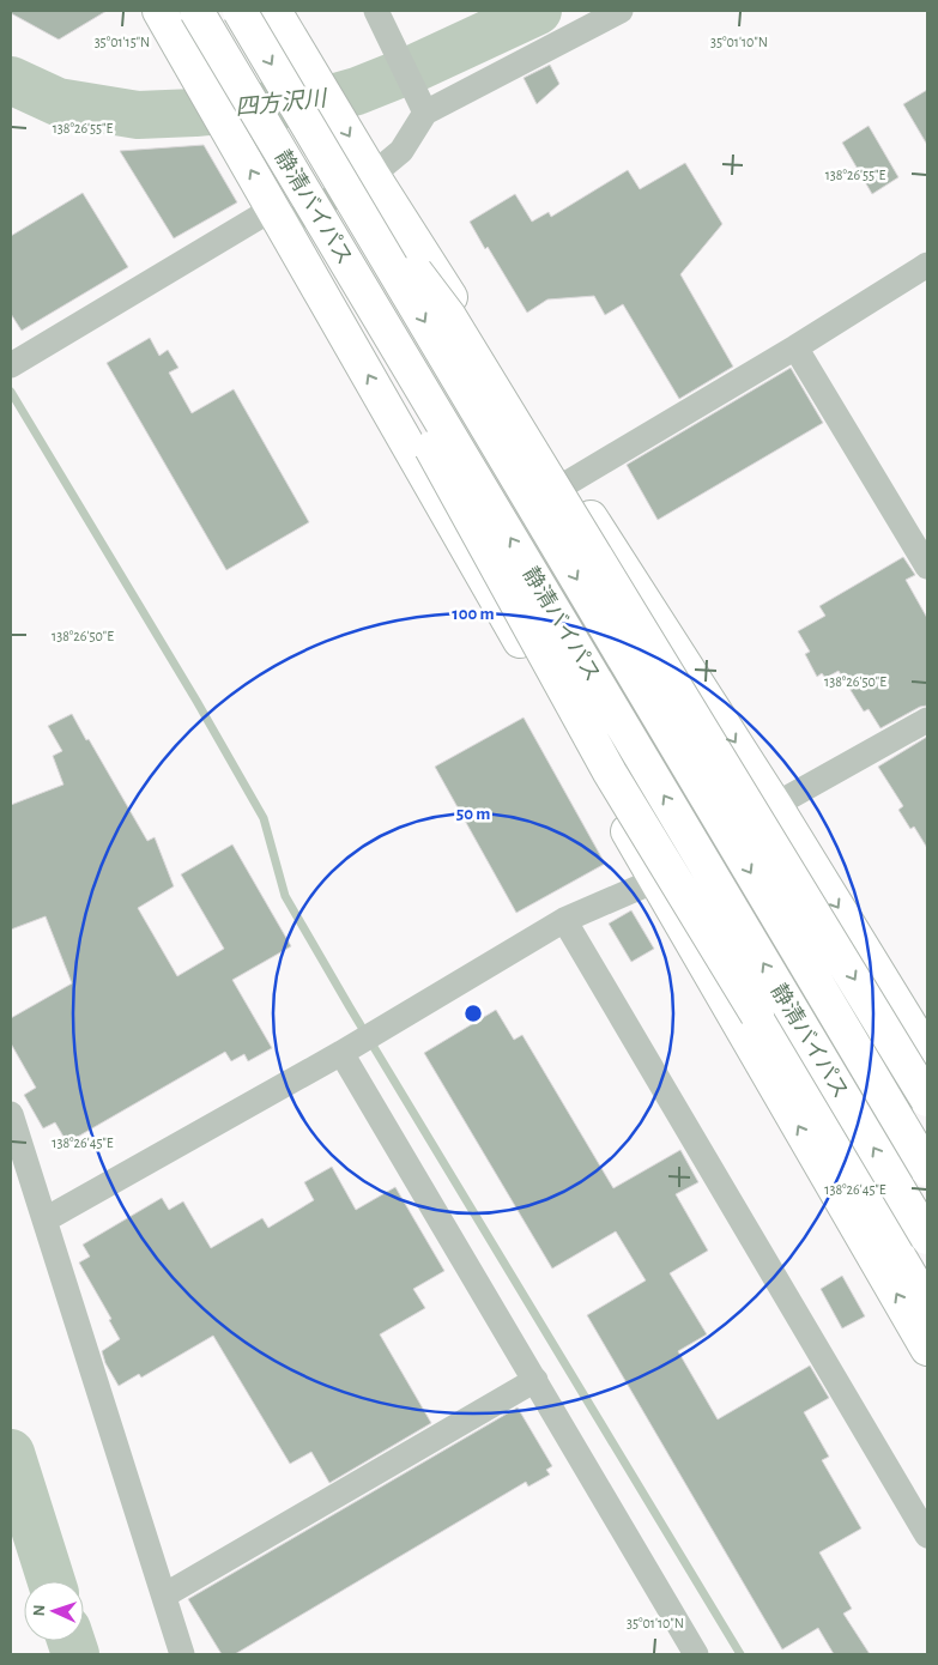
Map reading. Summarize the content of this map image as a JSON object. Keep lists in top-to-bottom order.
{
  "streets": {
    "highway": ["静清バイパス"]
  },
  "water": ["四方沢川"],
  "north": "left",
  "coordinates": [
    "35°01'15\"N",
    "35°01'10\"N",
    "138°26'55\"E",
    "138°26'50\"E",
    "138°26'45\"E"
  ],
  "rings": ["100 m", "50 m"]
}
